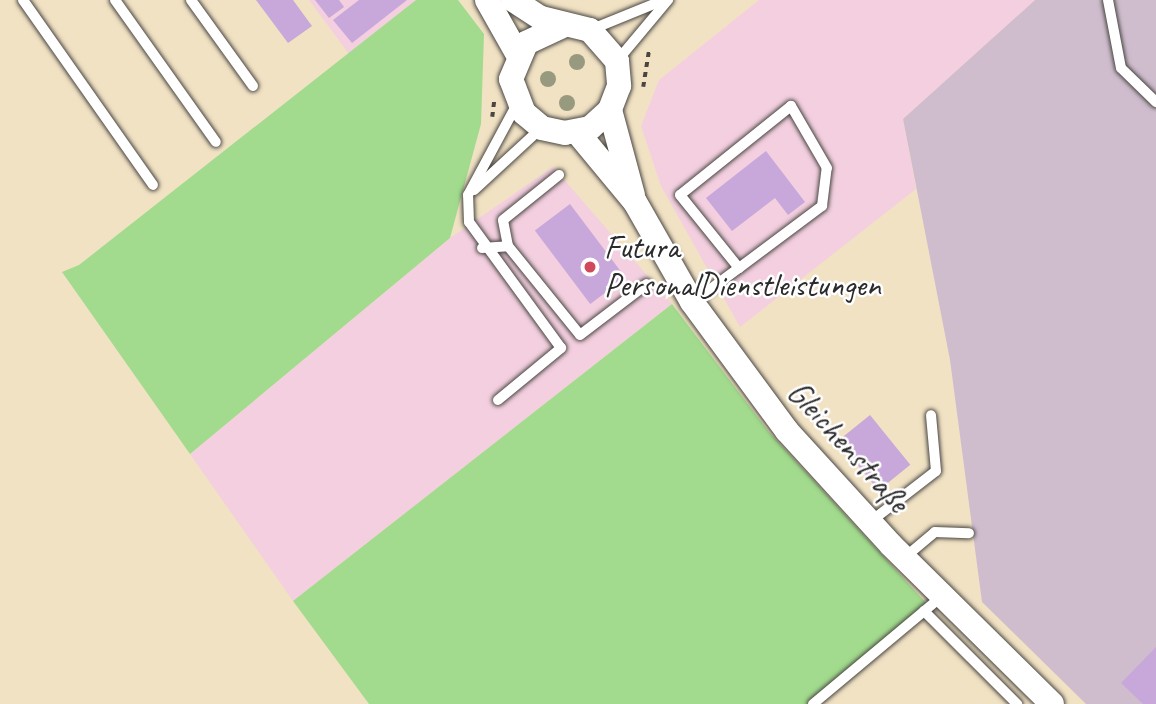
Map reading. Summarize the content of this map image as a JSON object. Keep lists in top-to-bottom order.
{
  "streets": {
    "street": ["Gleichenstraße"]
  },
  "places": ["Futura PersonalDienstleistungen"]
}
